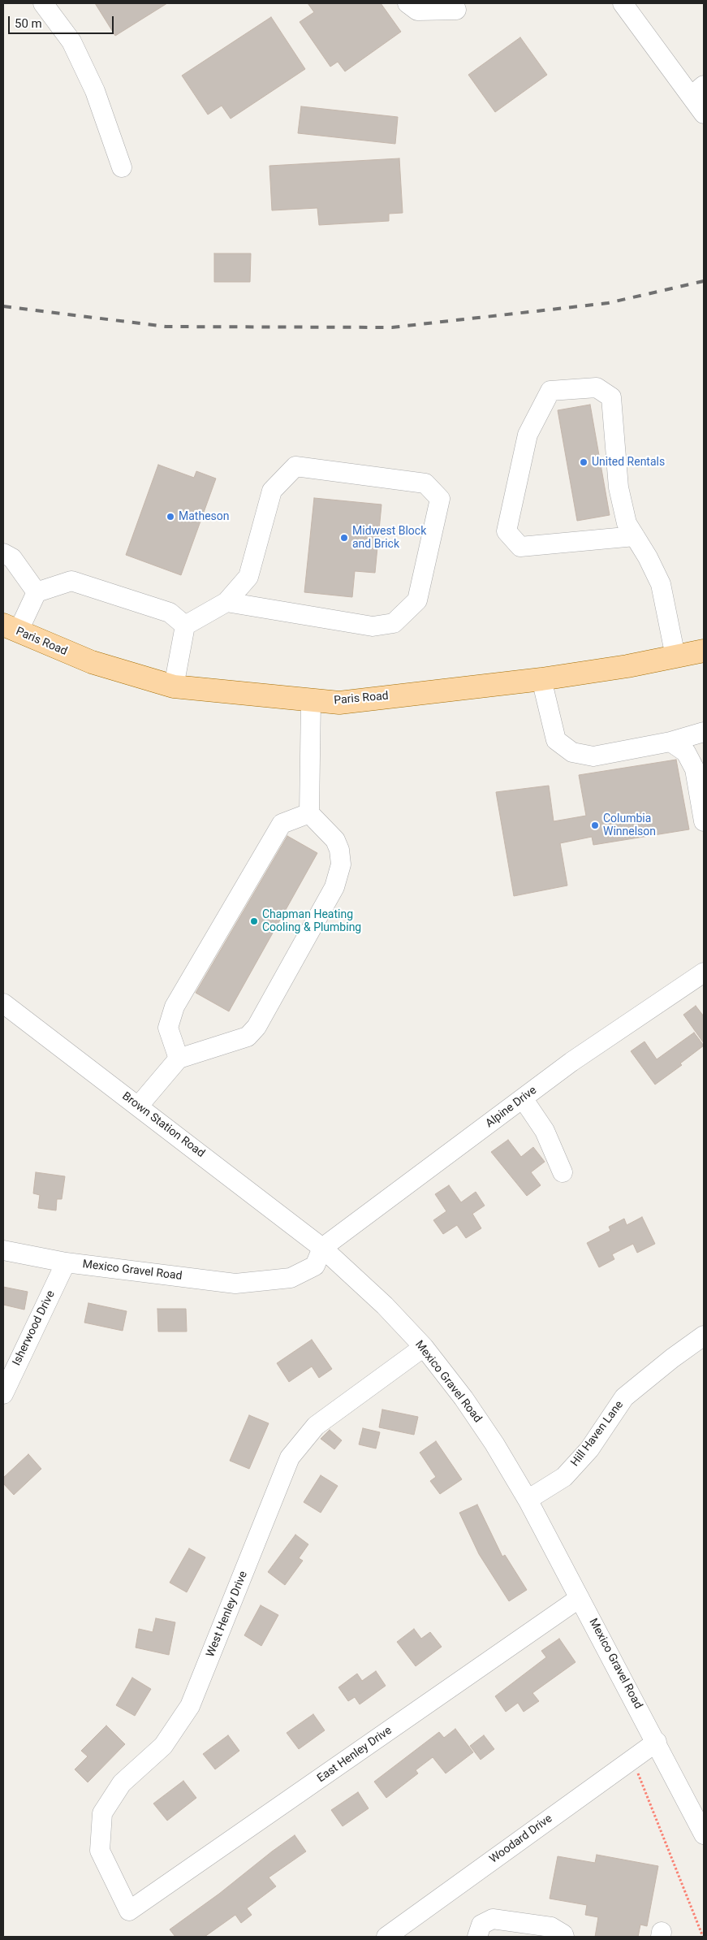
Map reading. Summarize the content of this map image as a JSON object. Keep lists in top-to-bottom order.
{
  "streets": {
    "main road": ["Paris Road"],
    "street": [
      "Alpine Drive",
      "Brown Station Road",
      "Mexico Gravel Road",
      "Isherwood Drive",
      "Hill Haven Lane",
      "West Henley Drive",
      "East Henley Drive",
      "Woodard Drive"
    ]
  },
  "crossings": [
    ["Alpine Drive", "Brown Station Road"],
    ["Alpine Drive", "Mexico Gravel Road"],
    ["Brown Station Road", "Mexico Gravel Road"],
    ["Mexico Gravel Road", "Isherwood Drive"],
    ["Mexico Gravel Road", "Hill Haven Lane"],
    ["Mexico Gravel Road", "West Henley Drive"],
    ["Mexico Gravel Road", "East Henley Drive"],
    ["Mexico Gravel Road", "Woodard Drive"],
    ["West Henley Drive", "East Henley Drive"]
  ],
  "places": [
    "United Rentals",
    "Matheson",
    "Midwest Block and Brick",
    "Columbia Winnelson",
    "Chapman Heating Cooling & Plumbing"
  ],
  "scale_bar": "50 m"
}
